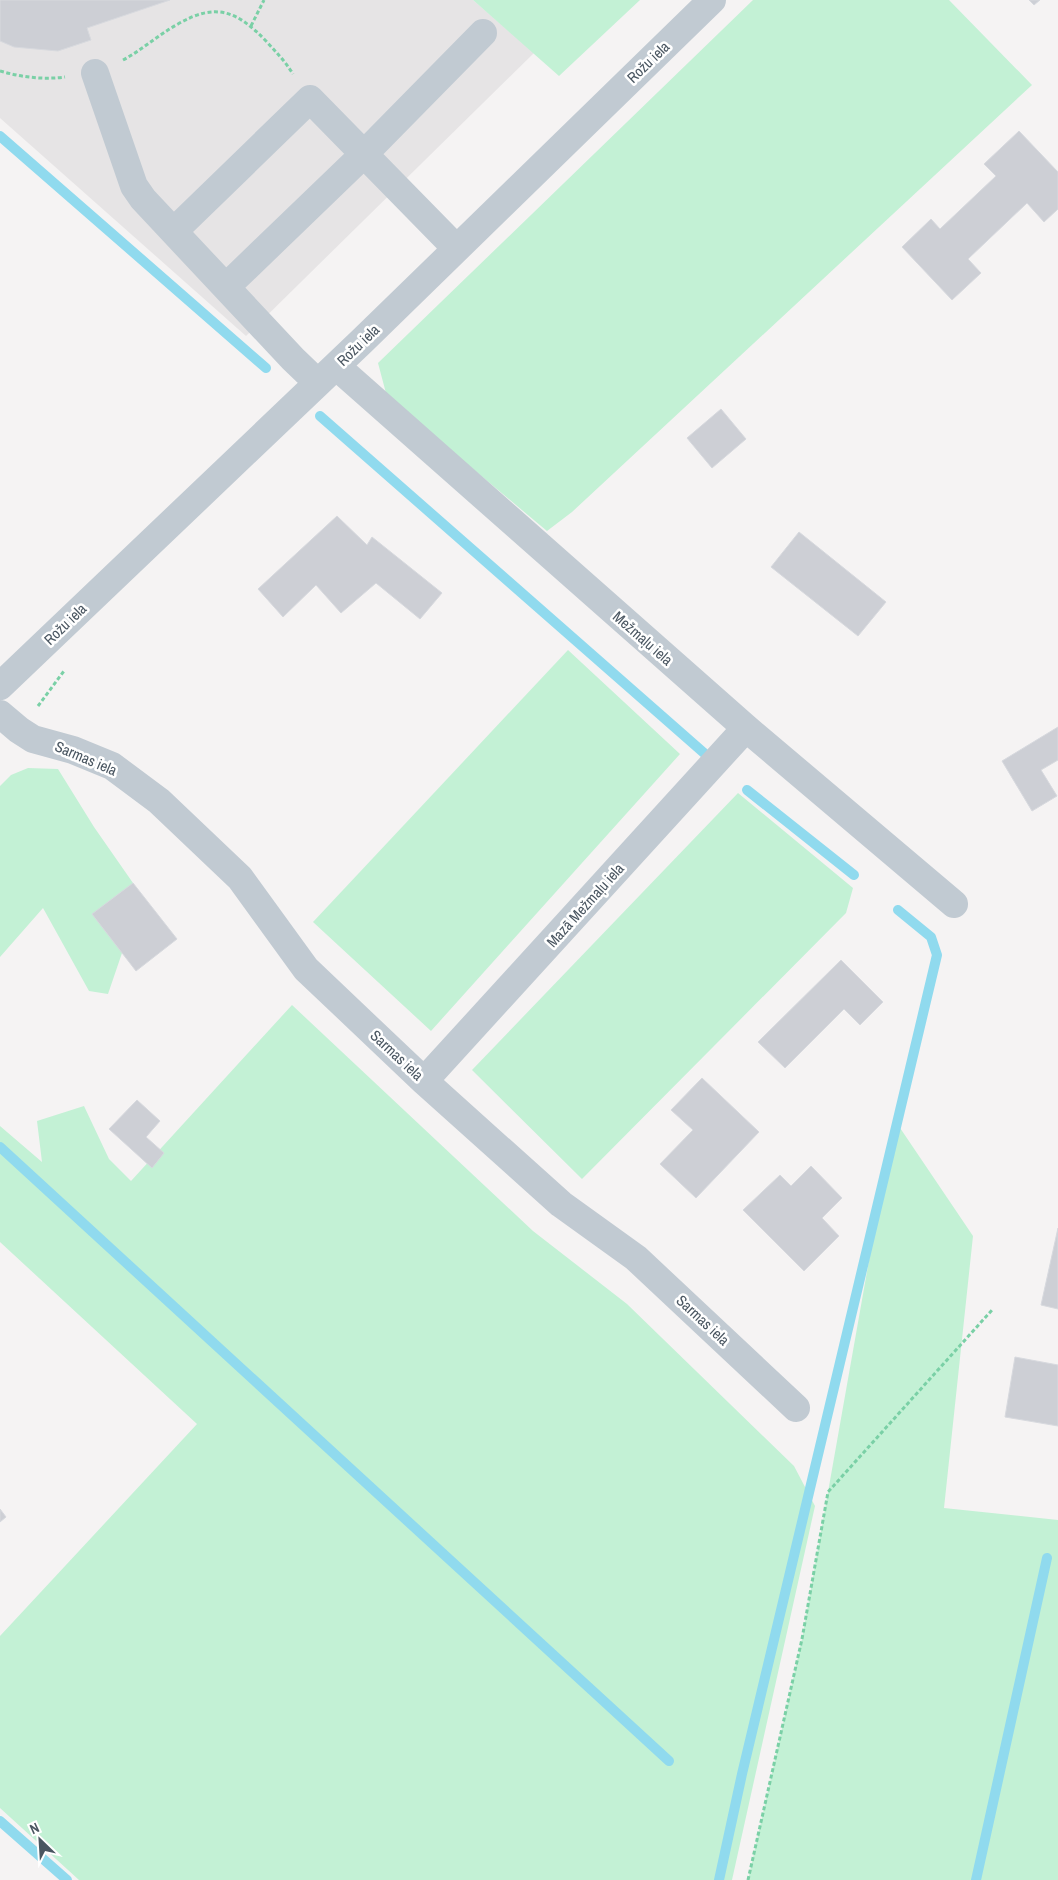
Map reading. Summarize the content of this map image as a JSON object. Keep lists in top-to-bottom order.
{
  "streets": {
    "street": [
      "Rožu iela",
      "Mežmaļu iela",
      "Sarmas iela",
      "Mazā Mežmaļu iela"
    ]
  },
  "crossings": [
    ["Rožu iela", "Mežmaļu iela"],
    ["Mežmaļu iela", "Mazā Mežmaļu iela"],
    ["Sarmas iela", "Mazā Mežmaļu iela"]
  ],
  "north": "top left"
}
